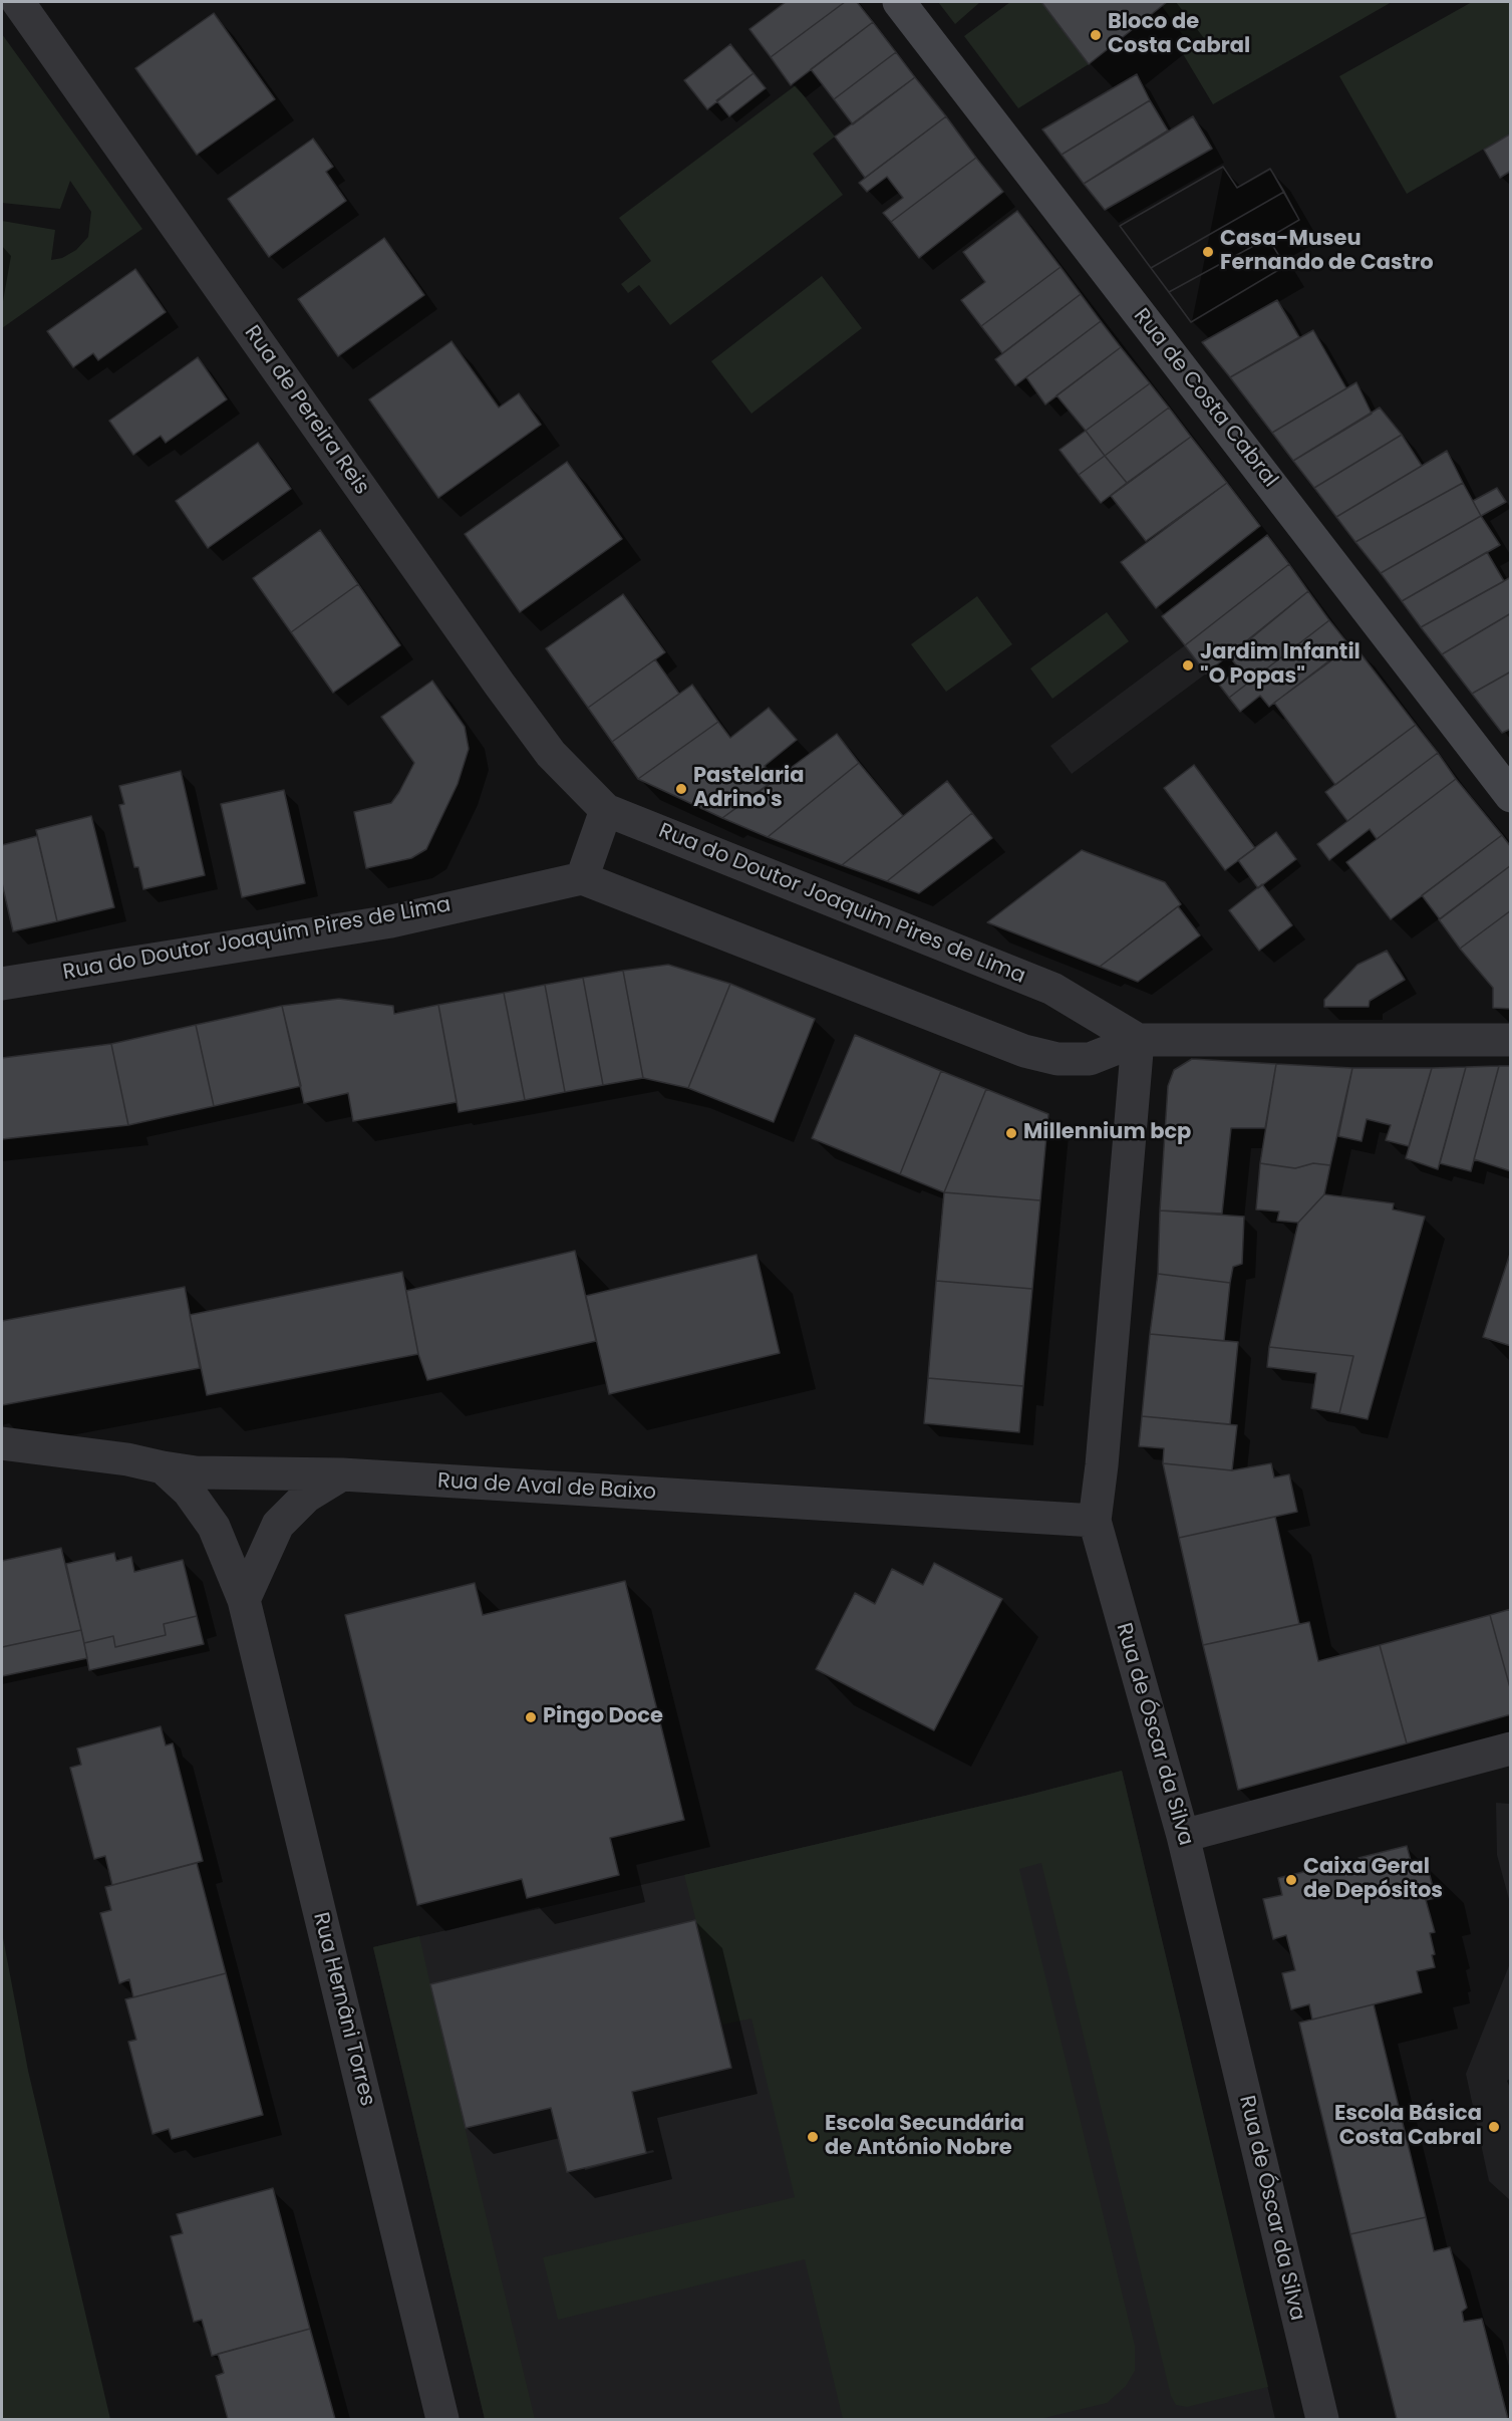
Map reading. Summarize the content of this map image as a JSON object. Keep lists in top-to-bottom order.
{
  "streets": {
    "main road": ["Rua de Costa Cabral"],
    "street": [
      "Rua de Pereira Reis",
      "Rua do Doutor Joaquim Pires de Lima",
      "Rua de Aval de Baixo",
      "Rua de Óscar da Silva",
      "Rua Hernâni Torres"
    ]
  },
  "crossings": [
    ["Rua de Pereira Reis", "Rua do Doutor Joaquim Pires de Lima"],
    ["Rua do Doutor Joaquim Pires de Lima", "Rua de Óscar da Silva"],
    ["Rua de Aval de Baixo", "Rua de Óscar da Silva"],
    ["Rua de Aval de Baixo", "Rua Hernâni Torres"]
  ],
  "places": [
    "Bloco de Costa Cabral",
    "Casa-Museu Fernando de Castro",
    "Jardim Infantil \"O Popas\"",
    "Pastelaria Adrino's",
    "Millennium bcp",
    "Pingo Doce",
    "Caixa Geral de Depósitos",
    "Escola Básica Costa Cabral",
    "Escola Secundária de António Nobre"
  ]
}
